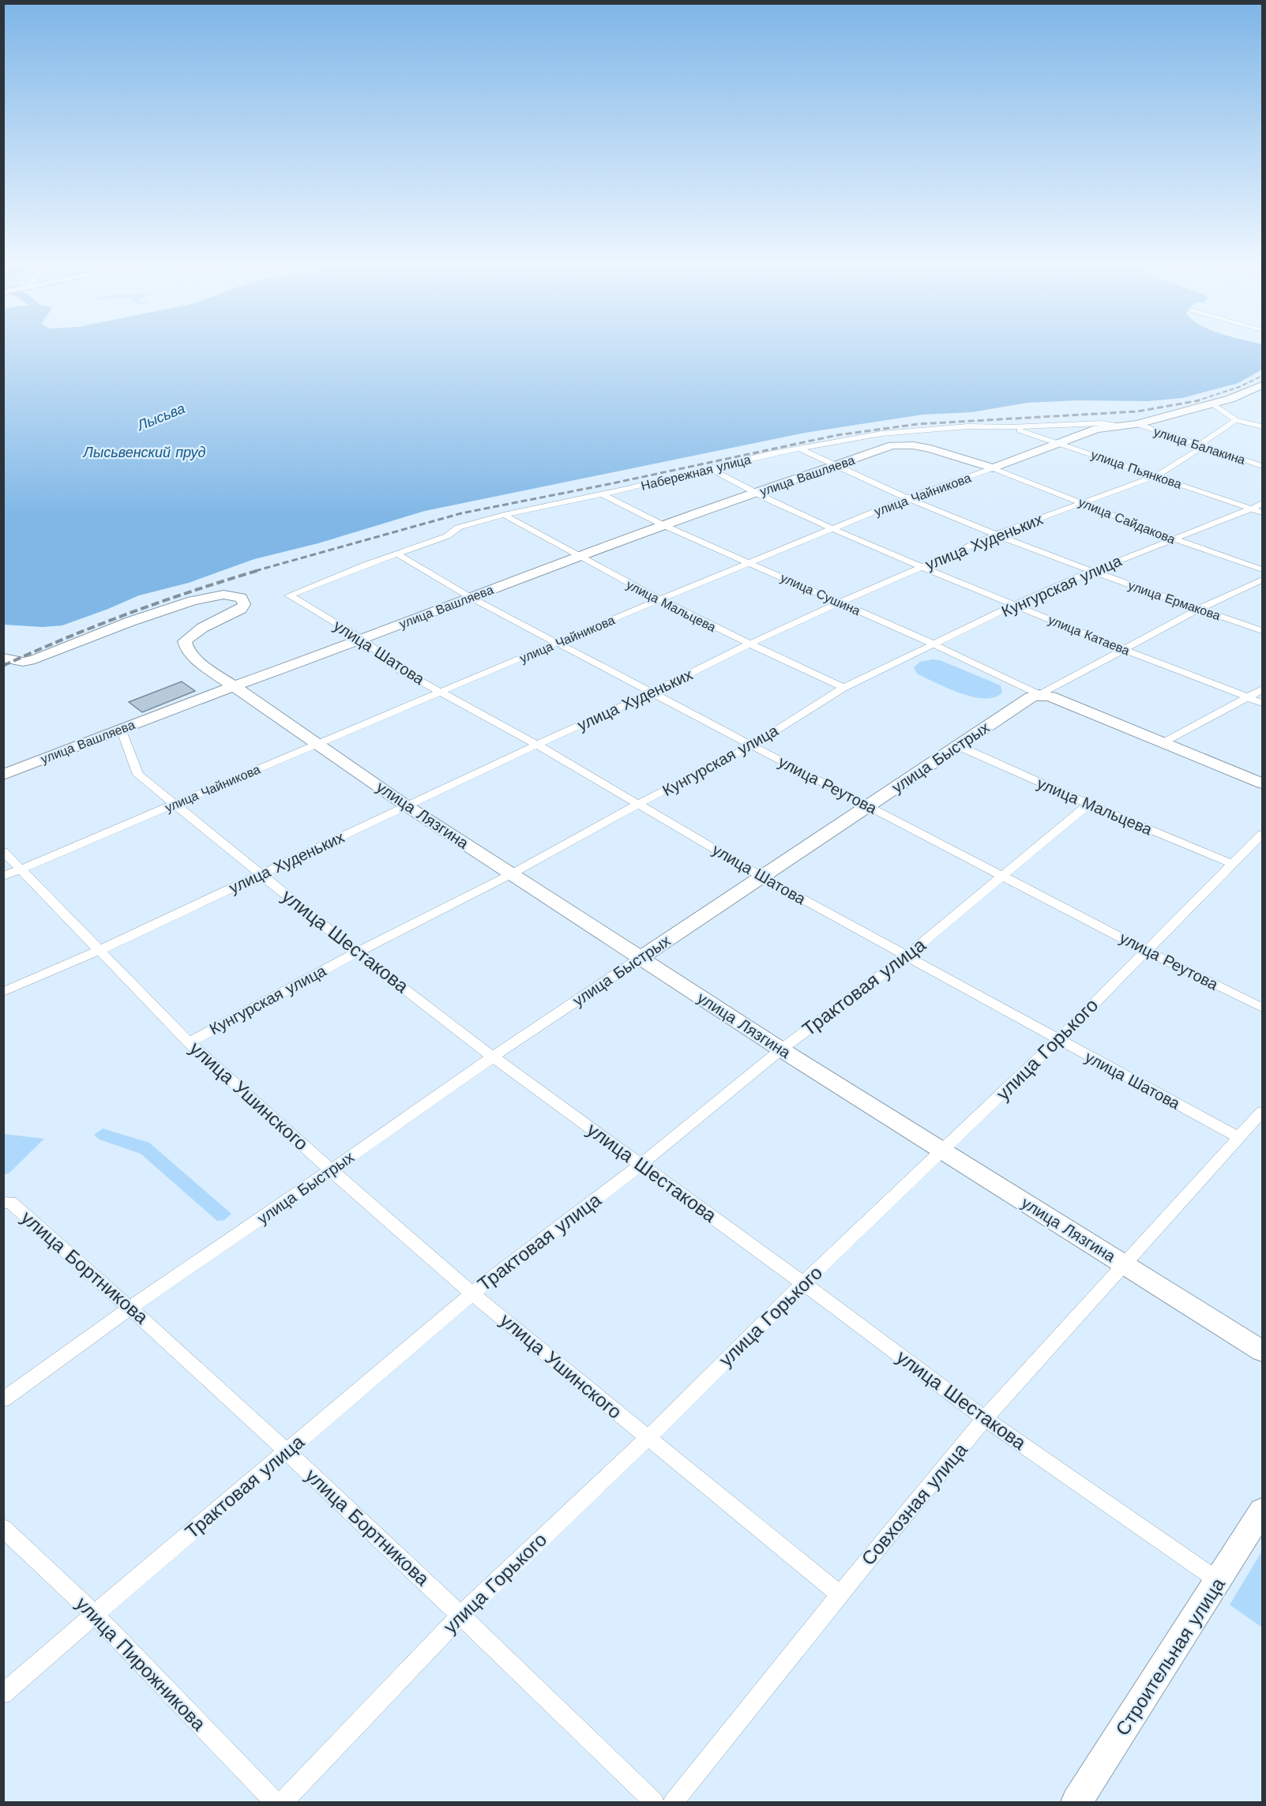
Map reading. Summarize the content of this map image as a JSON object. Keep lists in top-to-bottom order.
{
  "streets": {
    "street": [
      "улица Балакина",
      "улица Пьянкова",
      "Набережная улица",
      "улица Вашляева",
      "улица Чайникова",
      "улица Сайдакова",
      "улица Худеньких",
      "Кунгурская улица",
      "улица Сушина",
      "улица Ермакова",
      "улица Мальцева",
      "улица Катаева",
      "улица Шатова",
      "улица Быстрых",
      "улица Реутова",
      "улица Лязгина",
      "улица Шестакова",
      "Трактовая улица",
      "улица Горького",
      "улица Ушинского",
      "улица Бортникова",
      "Совхозная улица",
      "Строительная улица",
      "улица Пирожникова"
    ]
  },
  "crossings": [
    ["улица Балакина", "улица Чайникова"],
    ["улица Балакина", "улица Худеньких"],
    ["улица Пьянкова", "Набережная улица"],
    ["улица Пьянкова", "улица Чайникова"],
    ["улица Пьянкова", "улица Худеньких"],
    ["улица Пьянкова", "Кунгурская улица"],
    ["Набережная улица", "улица Чайникова"],
    ["Набережная улица", "улица Сушина"],
    ["Набережная улица", "улица Ермакова"],
    ["Набережная улица", "улица Мальцева"],
    ["Набережная улица", "улица Катаева"],
    ["Набережная улица", "улица Шатова"],
    ["Набережная улица", "улица Реутова"],
    ["улица Вашляева", "улица Чайникова"],
    ["улица Вашляева", "улица Сайдакова"],
    ["улица Вашляева", "улица Сушина"],
    ["улица Вашляева", "улица Ермакова"],
    ["улица Вашляева", "улица Мальцева"],
    ["улица Вашляева", "улица Катаева"],
    ["улица Вашляева", "улица Шатова"],
    ["улица Вашляева", "улица Реутова"],
    ["улица Вашляева", "улица Лязгина"],
    ["улица Вашляева", "улица Шестакова"],
    ["улица Чайникова", "улица Сайдакова"],
    ["улица Чайникова", "улица Сушина"],
    ["улица Чайникова", "улица Ермакова"],
    ["улица Чайникова", "улица Мальцева"],
    ["улица Чайникова", "улица Катаева"],
    ["улица Чайникова", "улица Шатова"],
    ["улица Чайникова", "улица Реутова"],
    ["улица Чайникова", "улица Лязгина"],
    ["улица Чайникова", "улица Шестакова"],
    ["улица Чайникова", "улица Ушинского"],
    ["улица Сайдакова", "улица Худеньких"],
    ["улица Сайдакова", "Кунгурская улица"],
    ["улица Худеньких", "улица Сушина"],
    ["улица Худеньких", "улица Ермакова"],
    ["улица Худеньких", "улица Мальцева"],
    ["улица Худеньких", "улица Катаева"],
    ["улица Худеньких", "улица Шатова"],
    ["улица Худеньких", "улица Реутова"],
    ["улица Худеньких", "улица Лязгина"],
    ["улица Худеньких", "улица Шестакова"],
    ["улица Худеньких", "улица Ушинского"],
    ["Кунгурская улица", "улица Сушина"],
    ["Кунгурская улица", "улица Ермакова"],
    ["Кунгурская улица", "улица Мальцева"],
    ["Кунгурская улица", "улица Катаева"],
    ["Кунгурская улица", "улица Шатова"],
    ["Кунгурская улица", "улица Реутова"],
    ["Кунгурская улица", "улица Лязгина"],
    ["Кунгурская улица", "улица Шестакова"],
    ["Кунгурская улица", "улица Ушинского"],
    ["улица Сушина", "улица Быстрых"],
    ["улица Ермакова", "улица Быстрых"],
    ["улица Мальцева", "улица Быстрых"],
    ["улица Мальцева", "Трактовая улица"],
    ["улица Мальцева", "улица Горького"],
    ["улица Катаева", "улица Быстрых"],
    ["улица Шатова", "улица Быстрых"],
    ["улица Шатова", "Трактовая улица"],
    ["улица Шатова", "улица Горького"],
    ["улица Шатова", "Совхозная улица"],
    ["улица Быстрых", "улица Реутова"],
    ["улица Быстрых", "улица Лязгина"],
    ["улица Быстрых", "улица Шестакова"],
    ["улица Быстрых", "улица Ушинского"],
    ["улица Быстрых", "улица Бортникова"],
    ["улица Реутова", "Трактовая улица"],
    ["улица Реутова", "улица Горького"],
    ["улица Лязгина", "Трактовая улица"],
    ["улица Лязгина", "улица Горького"],
    ["улица Лязгина", "Совхозная улица"],
    ["улица Шестакова", "Трактовая улица"],
    ["улица Шестакова", "улица Горького"],
    ["улица Шестакова", "Совхозная улица"],
    ["улица Шестакова", "Строительная улица"],
    ["Трактовая улица", "улица Ушинского"],
    ["Трактовая улица", "улица Бортникова"],
    ["Трактовая улица", "улица Пирожникова"],
    ["улица Горького", "улица Ушинского"],
    ["улица Горького", "улица Бортникова"],
    ["улица Ушинского", "Совхозная улица"]
  ],
  "water": ["Лысьва", "Лысьвенский пруд"]
}
